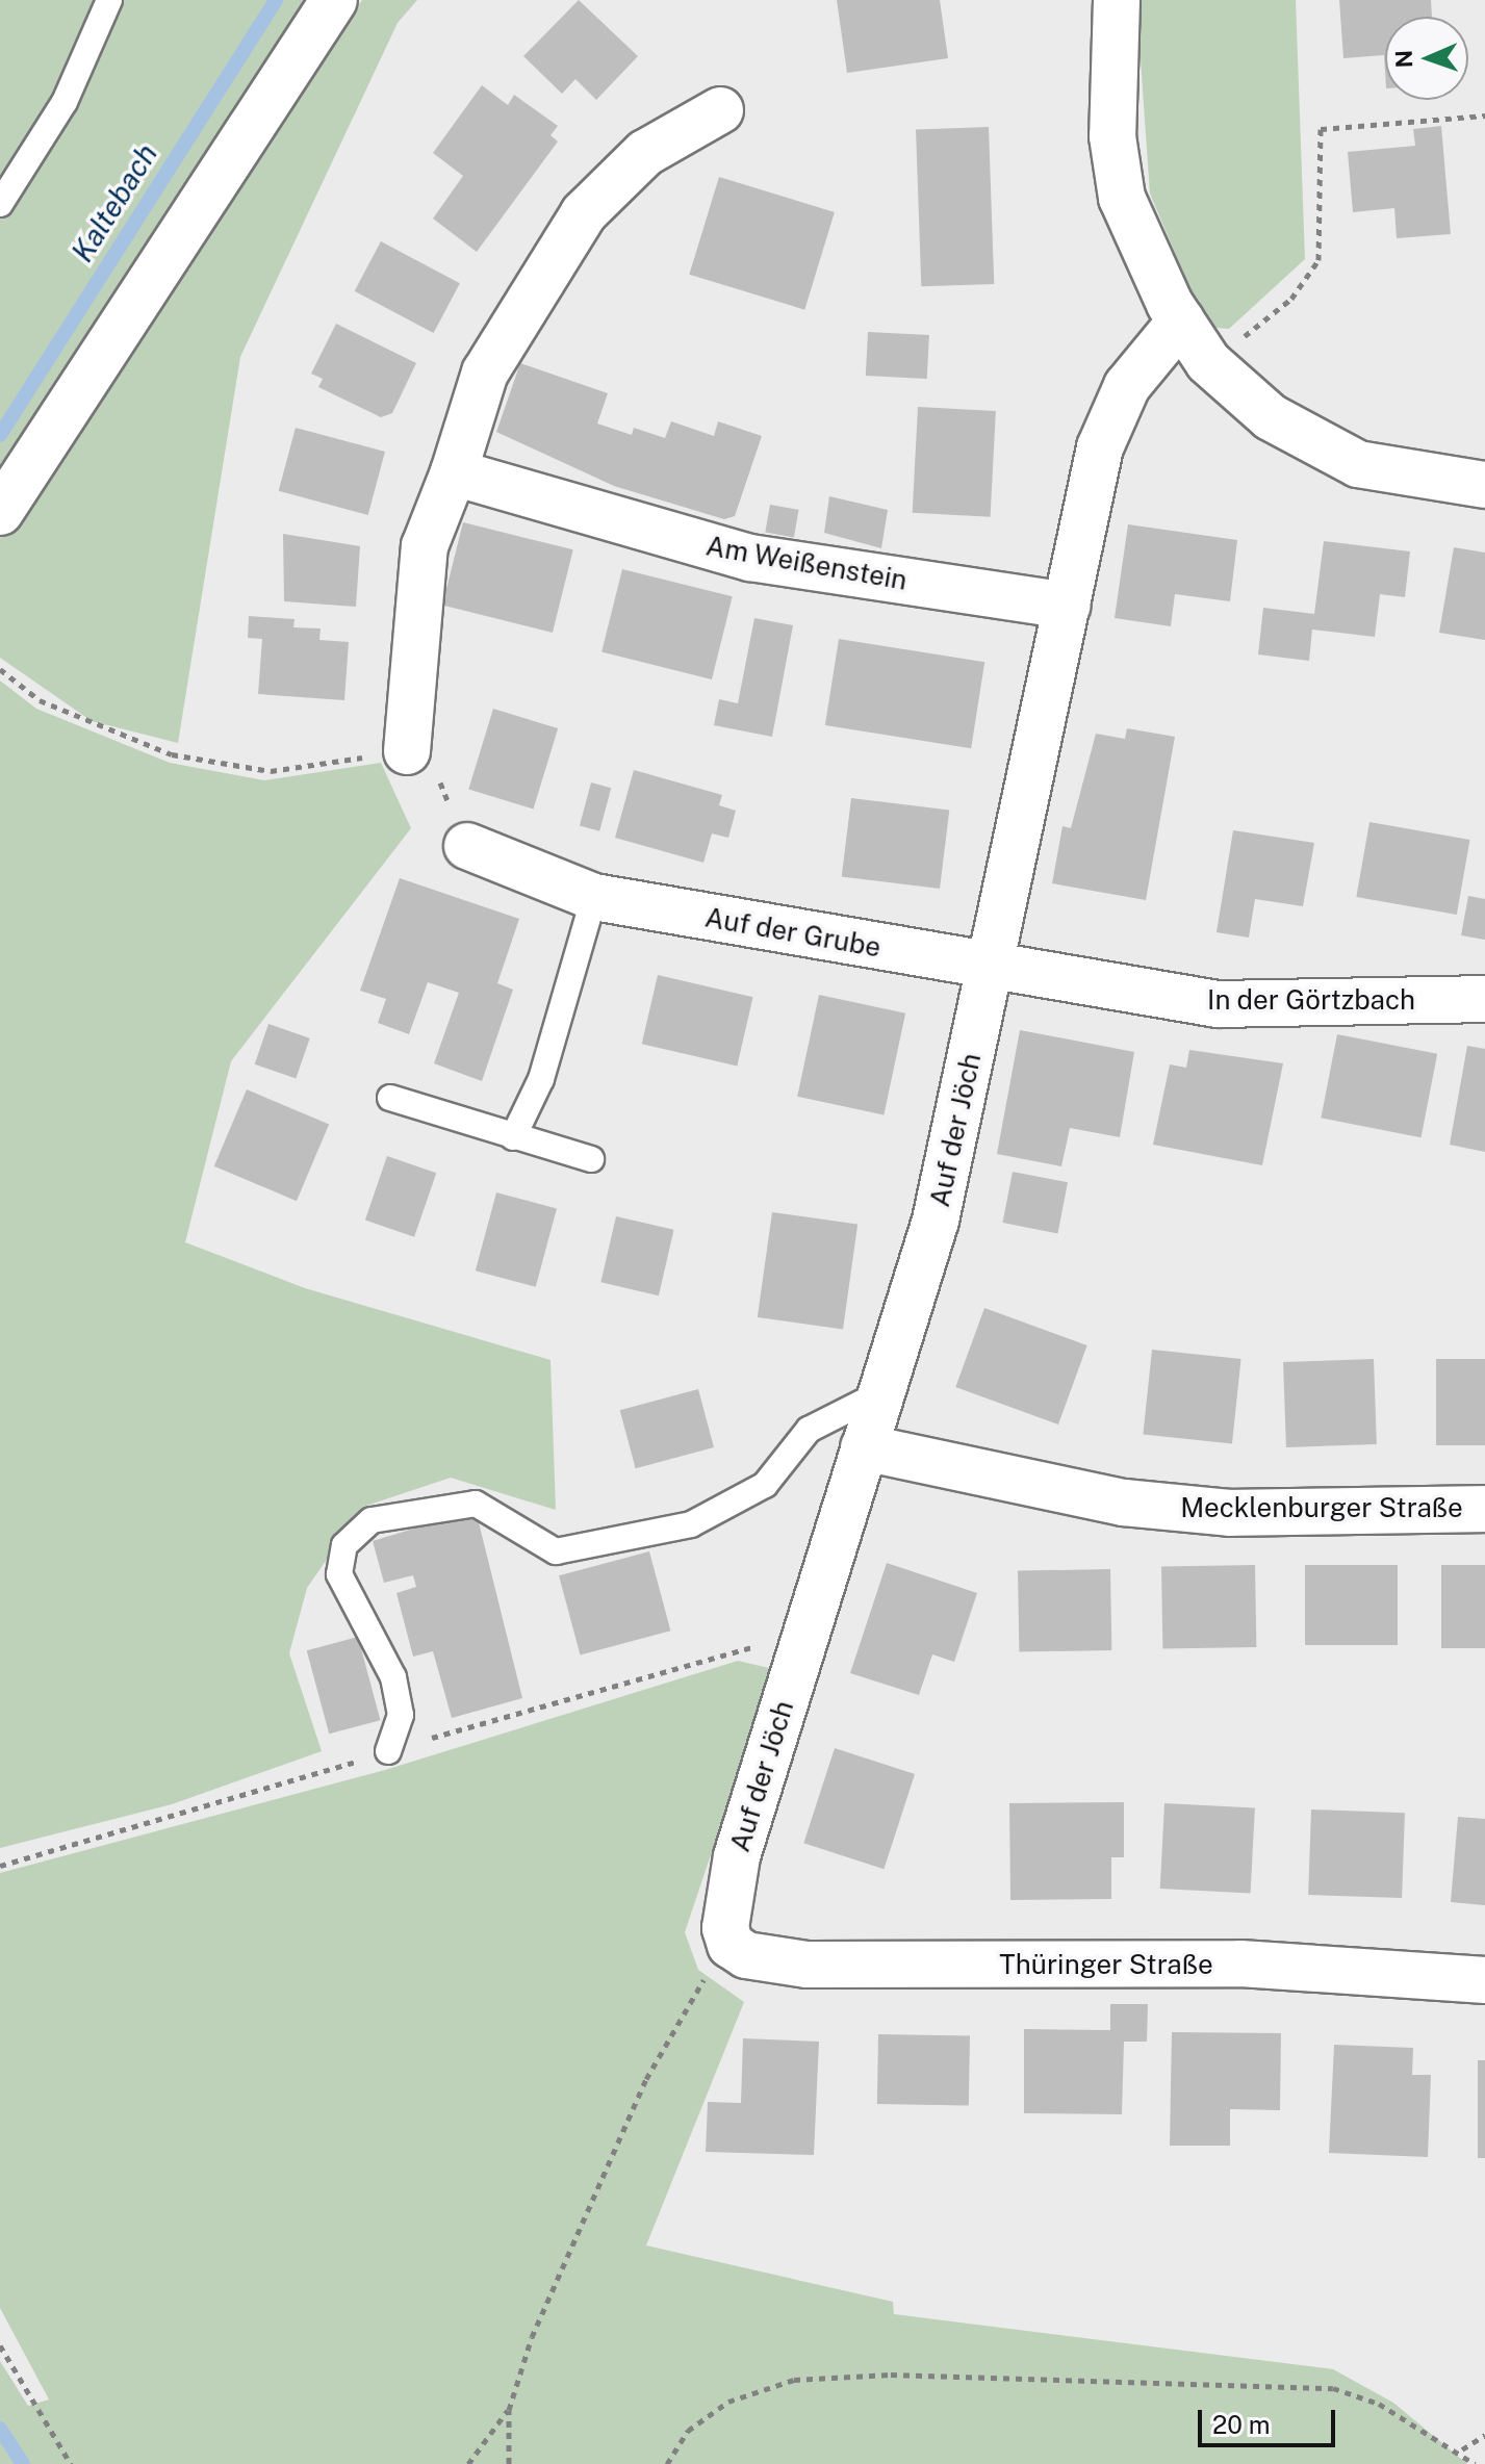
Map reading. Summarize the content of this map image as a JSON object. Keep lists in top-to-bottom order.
{
  "streets": {
    "street": [
      "Am Weißenstein",
      "Auf der Grube",
      "In der Görtzbach",
      "Auf der Jöch",
      "Mecklenburger Straße",
      "Thüringer Straße"
    ]
  },
  "crossings": [
    ["Am Weißenstein", "Auf der Jöch"],
    ["Auf der Grube", "In der Görtzbach"],
    ["Auf der Grube", "Auf der Jöch"],
    ["In der Görtzbach", "Auf der Jöch"],
    ["Auf der Jöch", "Mecklenburger Straße"],
    ["Auf der Jöch", "Thüringer Straße"]
  ],
  "water": ["Kaltebach"],
  "scale_bar": "20 m",
  "north": "left"
}
